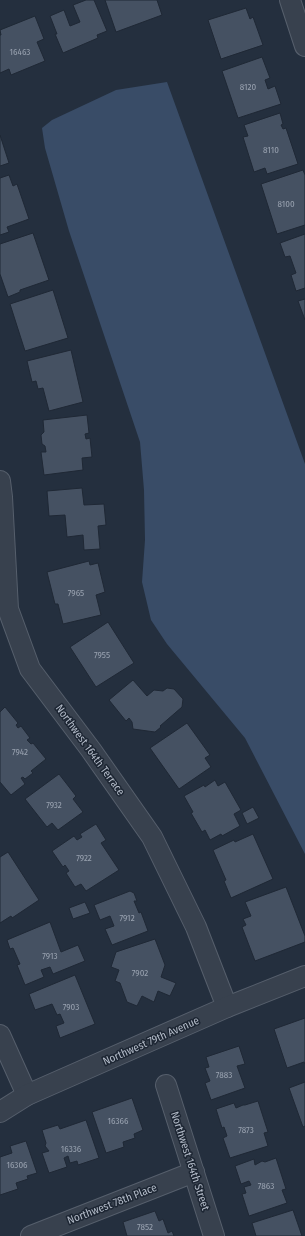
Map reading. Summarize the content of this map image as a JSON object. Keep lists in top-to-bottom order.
{
  "streets": {
    "street": [
      "Northwest 164th Terrace",
      "Northwest 79th Avenue",
      "Northwest 164th Street",
      "Northwest 78th Place"
    ]
  },
  "crossings": [
    ["Northwest 164th Terrace", "Northwest 79th Avenue"],
    ["Northwest 164th Street", "Northwest 78th Place"]
  ],
  "house_numbers": [
    "16463",
    "8120",
    "8110",
    "8100",
    "7965",
    "7955",
    "7942",
    "7932",
    "7922",
    "7912",
    "7913",
    "7902",
    "7903",
    "7883",
    "16366",
    "7873",
    "16336",
    "16306",
    "7863",
    "7852"
  ]
}
